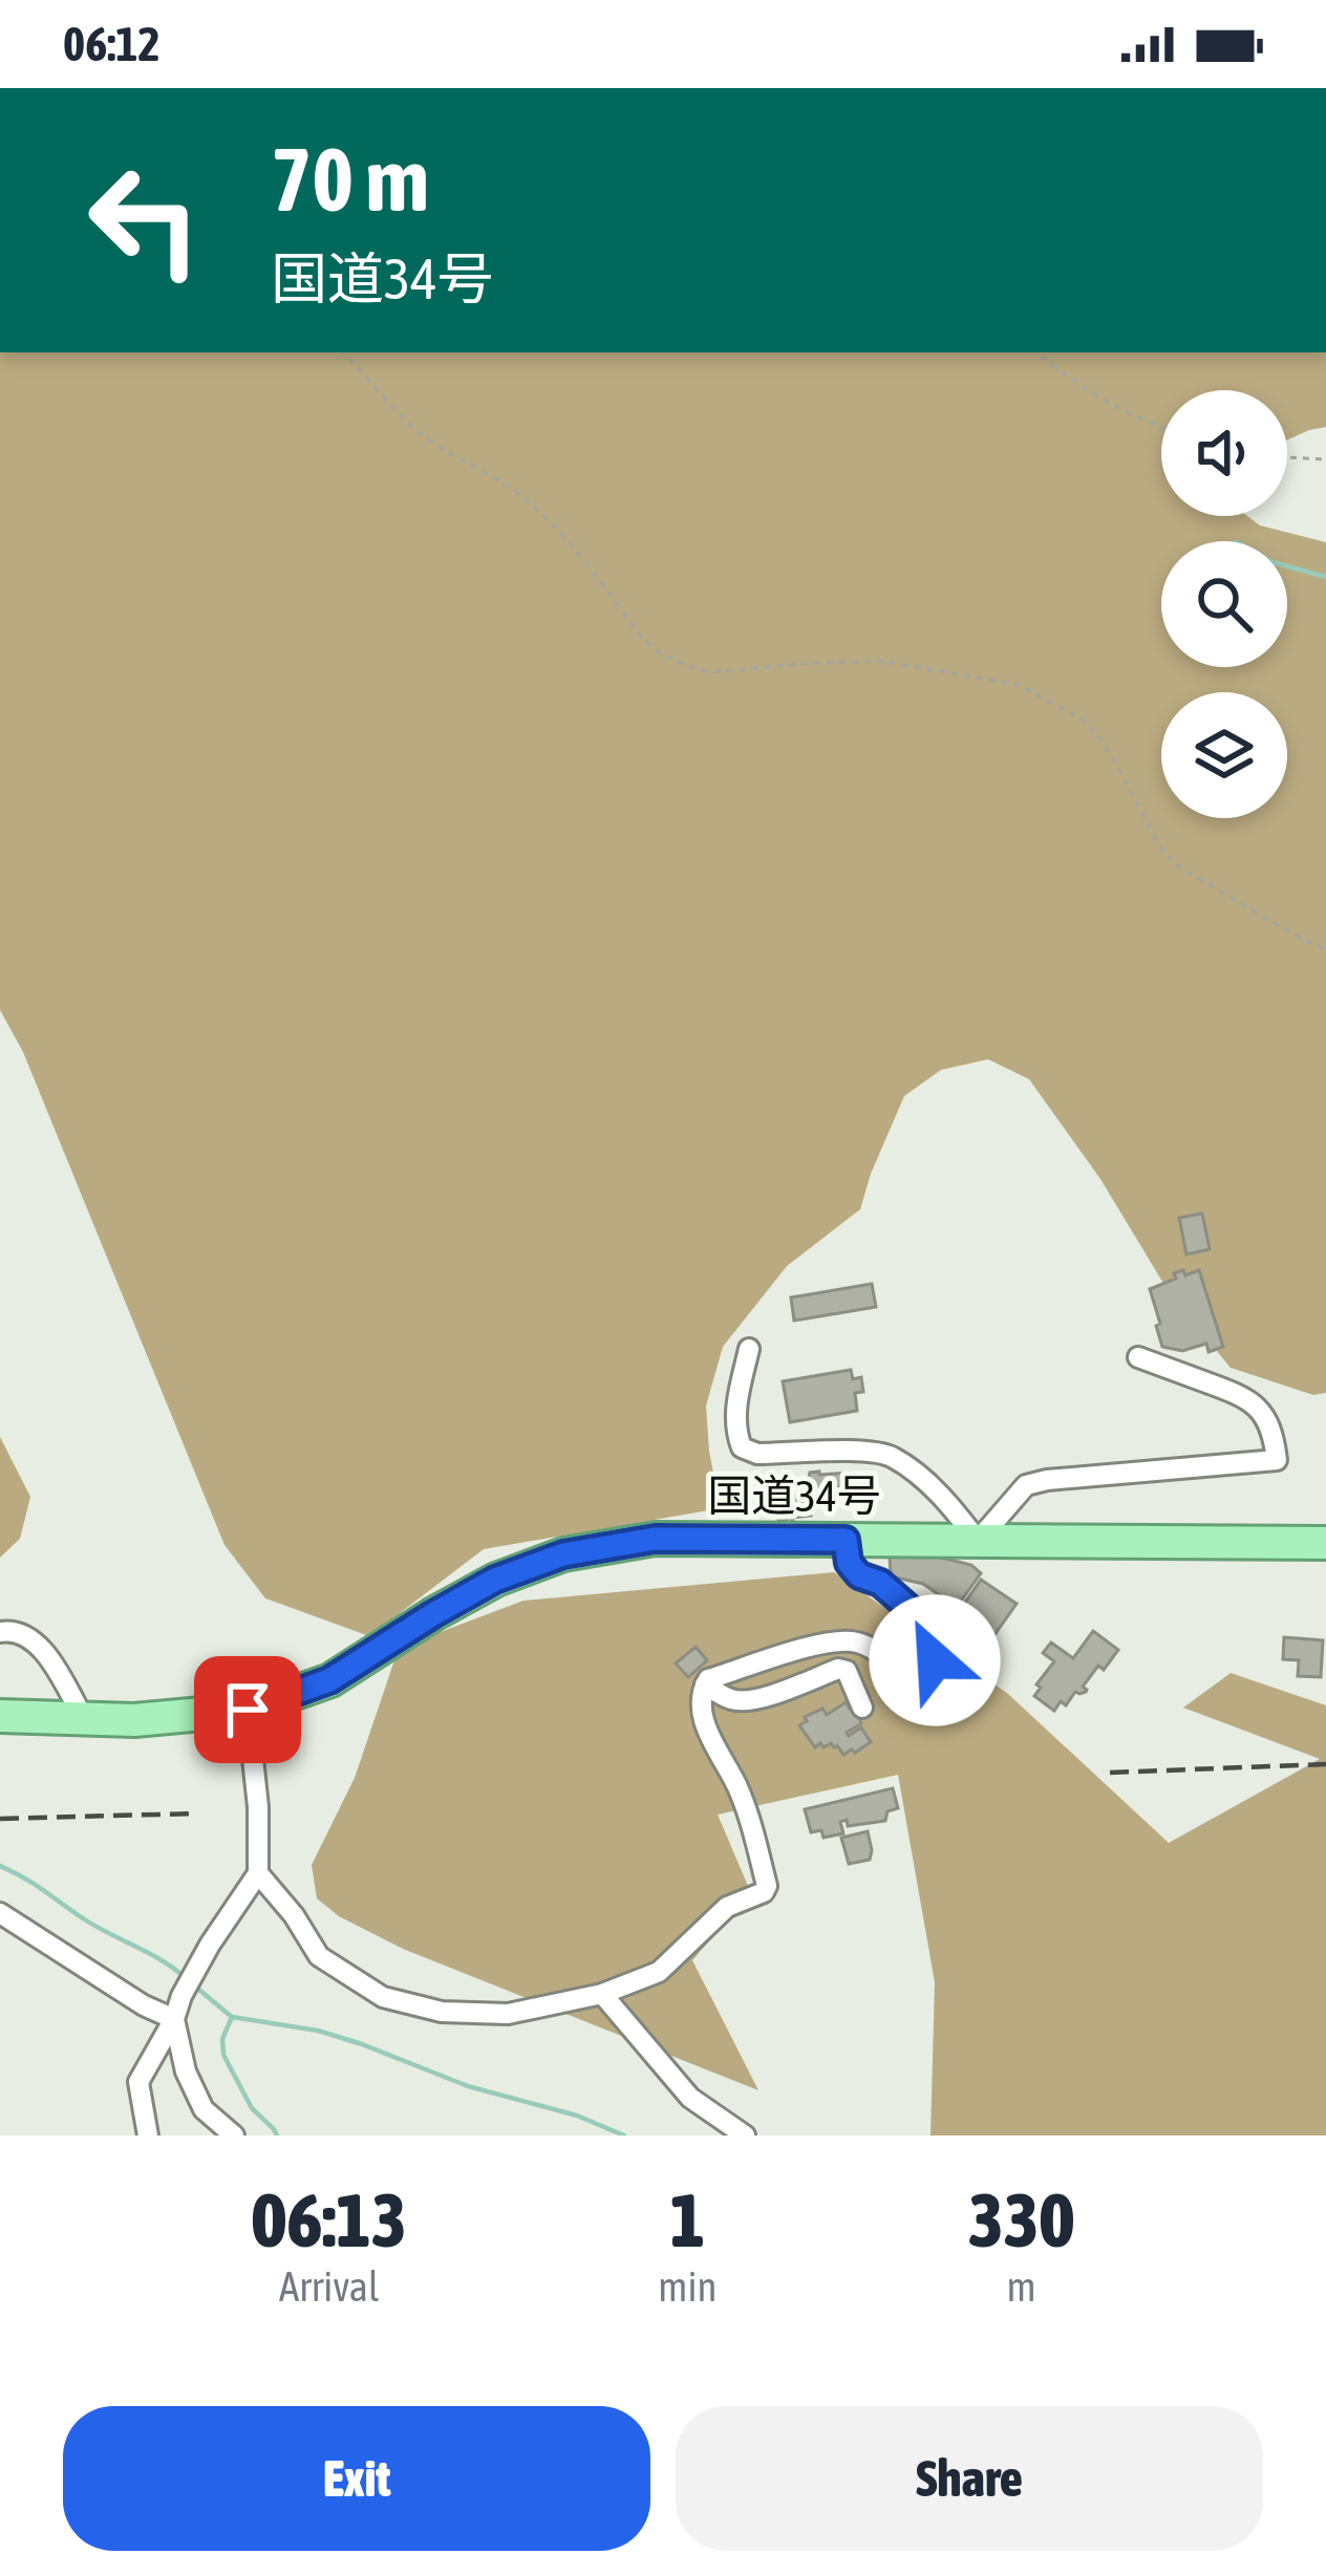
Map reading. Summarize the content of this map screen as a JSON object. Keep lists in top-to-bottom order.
{
  "streets": {
    "highway": ["国道34号"]
  },
  "page": {
    "status": "06:12",
    "turn": ["70 m", "国道34号"],
    "eta": [
      "06:13",
      "Arrival",
      "1",
      "min",
      "330",
      "m"
    ],
    "buttons": ["Exit", "Share"]
  }
}
